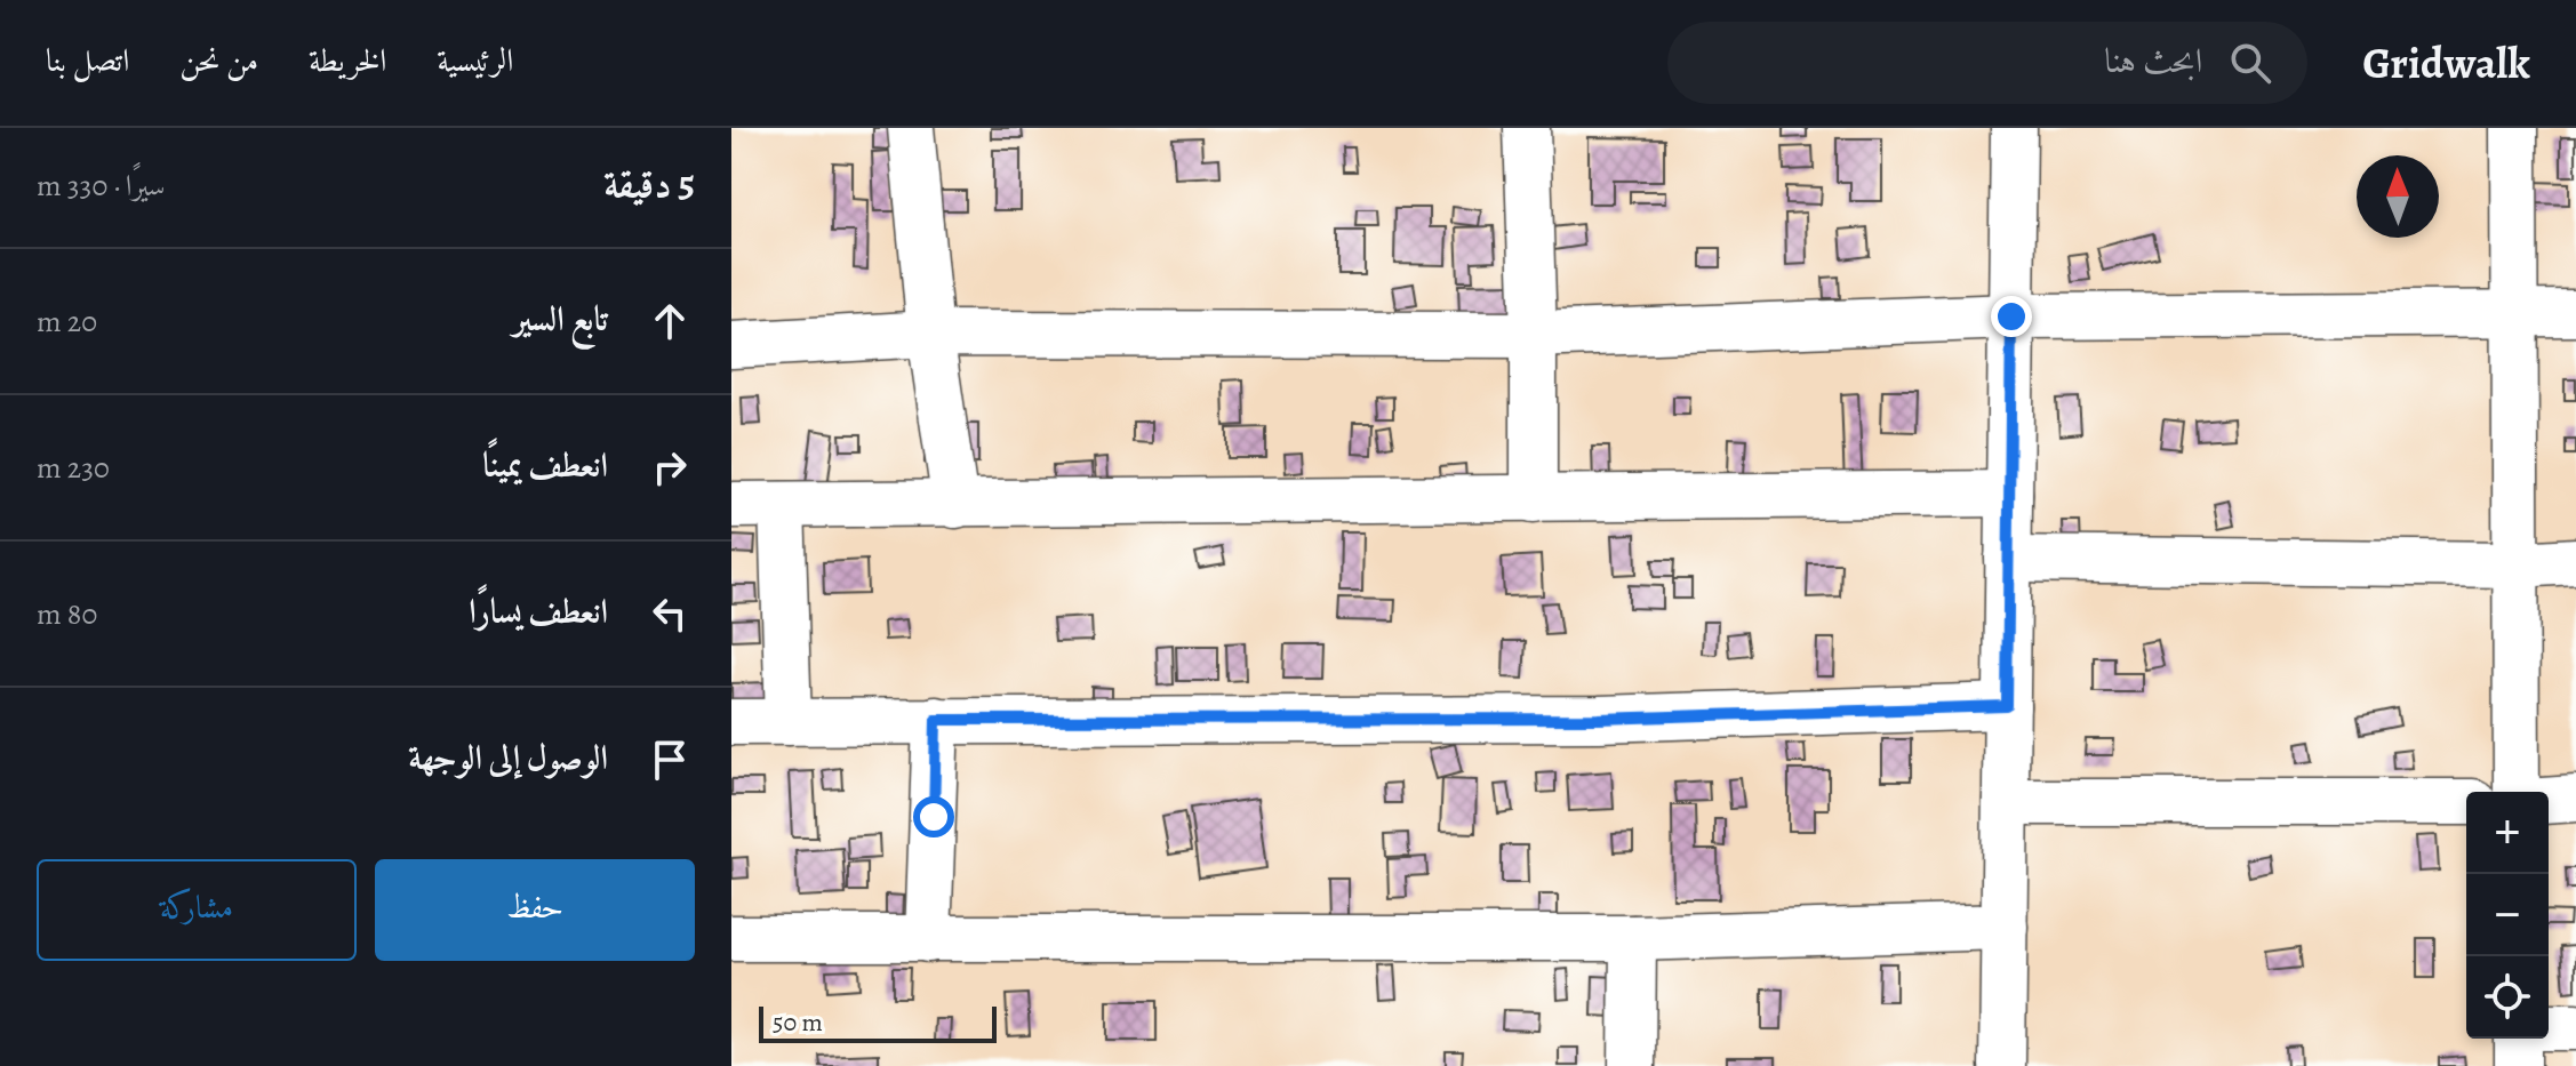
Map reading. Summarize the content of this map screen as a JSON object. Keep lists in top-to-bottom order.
{
  "scale_bar": "50 m",
  "north": "top",
  "page": {
    "header": "Gridwalk",
    "search": "ابحث هنا",
    "nav": [
      "الرئيسية",
      "الخريطة",
      "من نحن",
      "اتصل بنا"
    ],
    "heading": ["5 دقيقة", "سيرًا · 330 m"],
    "list": [
      ["تابع السير", "20 m"],
      ["انعطف يمينًا", "230 m"],
      ["انعطف يسارًا", "80 m"],
      "الوصول إلى الوجهة"
    ],
    "map_buttons": ["+", "−"],
    "buttons": ["حفظ", "مشاركة"],
    "scale": "50 m"
  }
}
